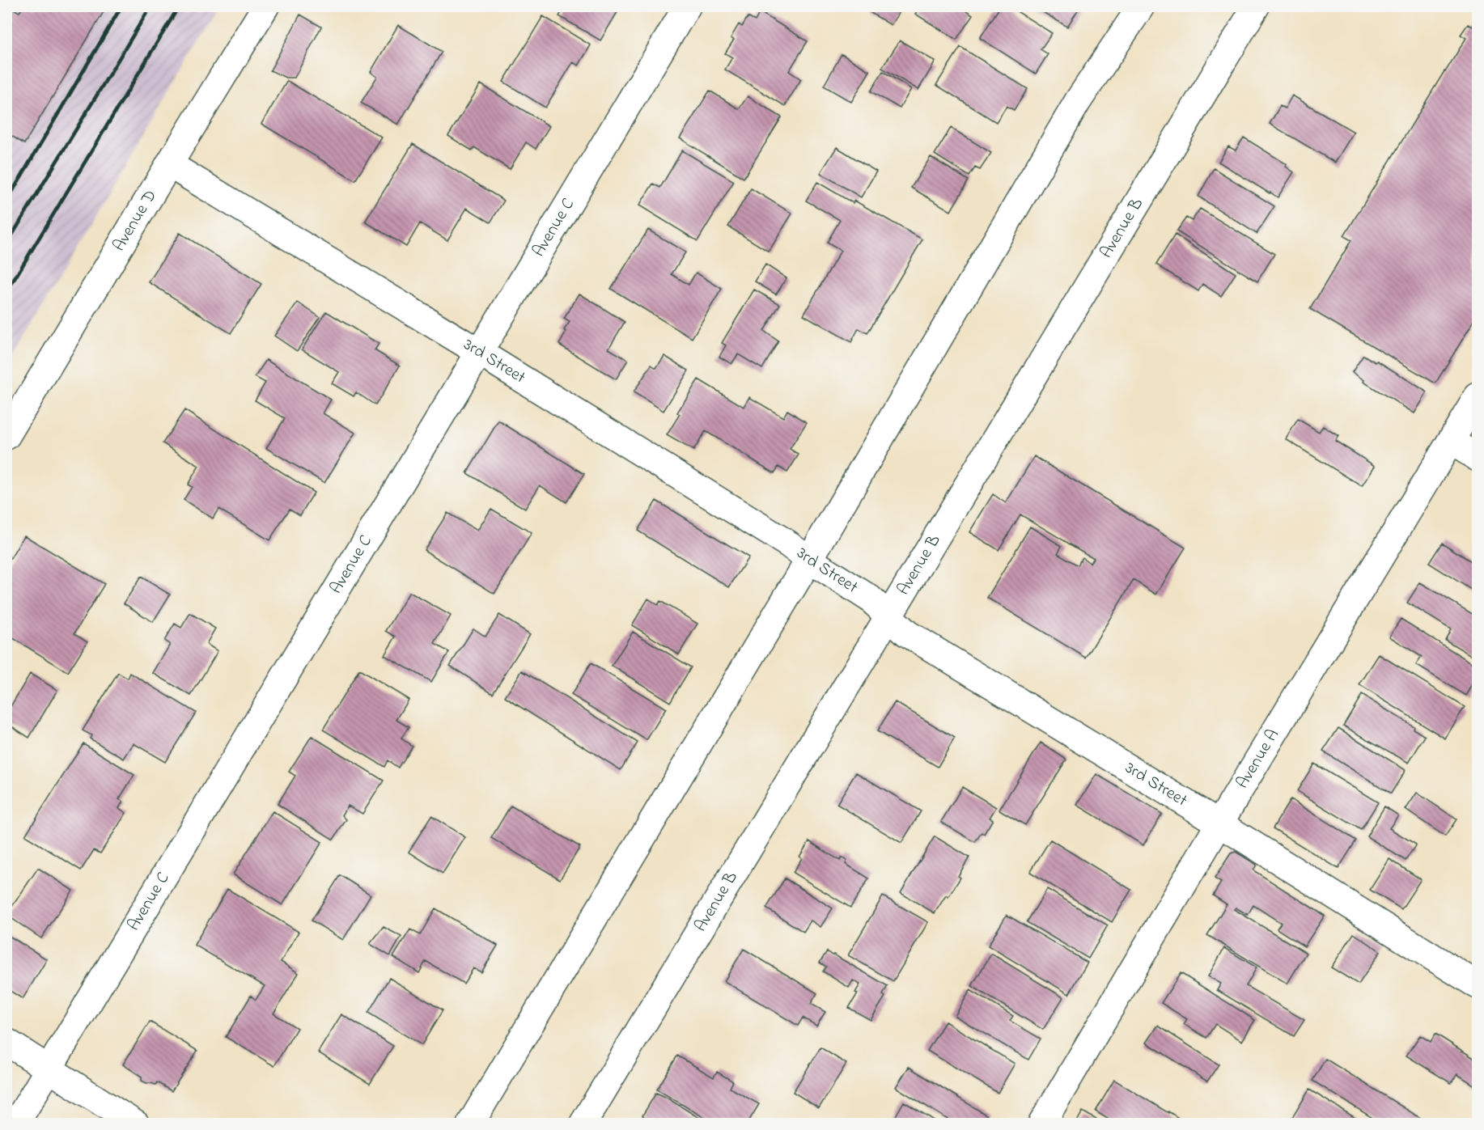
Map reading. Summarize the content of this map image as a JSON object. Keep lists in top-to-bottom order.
{
  "streets": {
    "street": [
      "Avenue D",
      "Avenue C",
      "Avenue B",
      "3rd Street",
      "Avenue A"
    ]
  },
  "crossings": [
    ["Avenue D", "3rd Street"],
    ["Avenue C", "3rd Street"],
    ["Avenue B", "3rd Street"],
    ["3rd Street", "Avenue A"]
  ]
}
